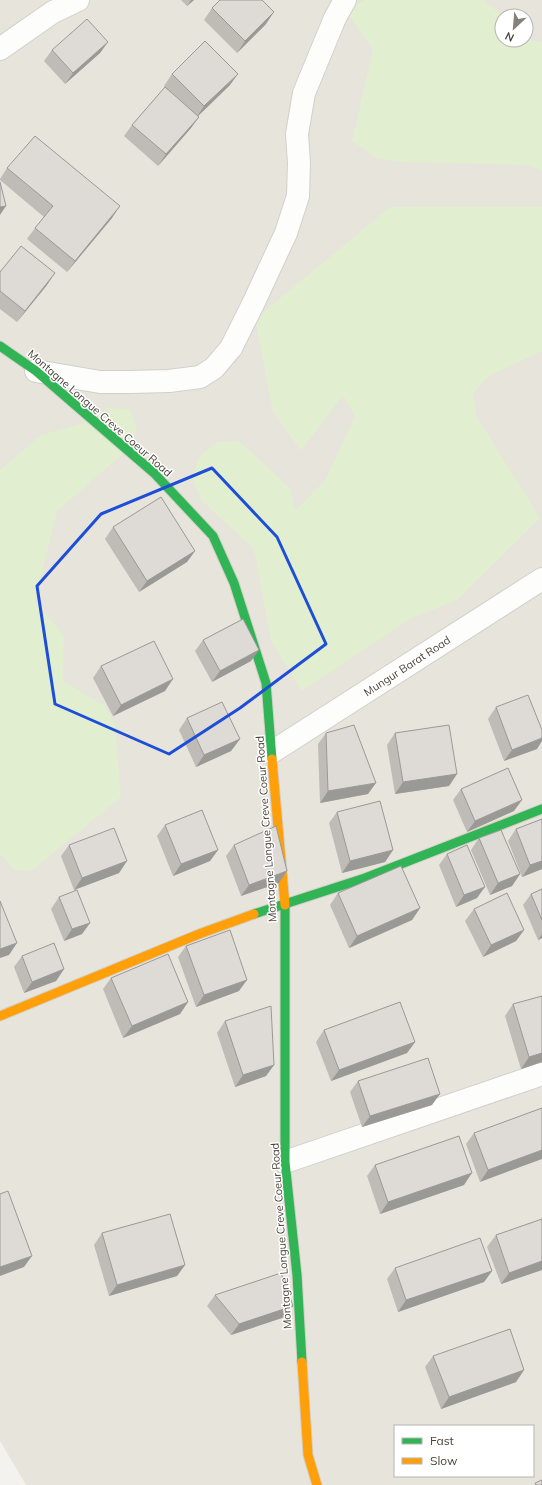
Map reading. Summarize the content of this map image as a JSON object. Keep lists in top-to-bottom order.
{
  "streets": {
    "main road": ["Montagne Longue Creve Coeur Road"],
    "street": ["Mungur Barat Road"]
  },
  "crossings": [
    ["Montagne Longue Creve Coeur Road", "Mungur Barat Road"]
  ],
  "legend": ["Fast", "Slow"],
  "north": "bottom left"
}
